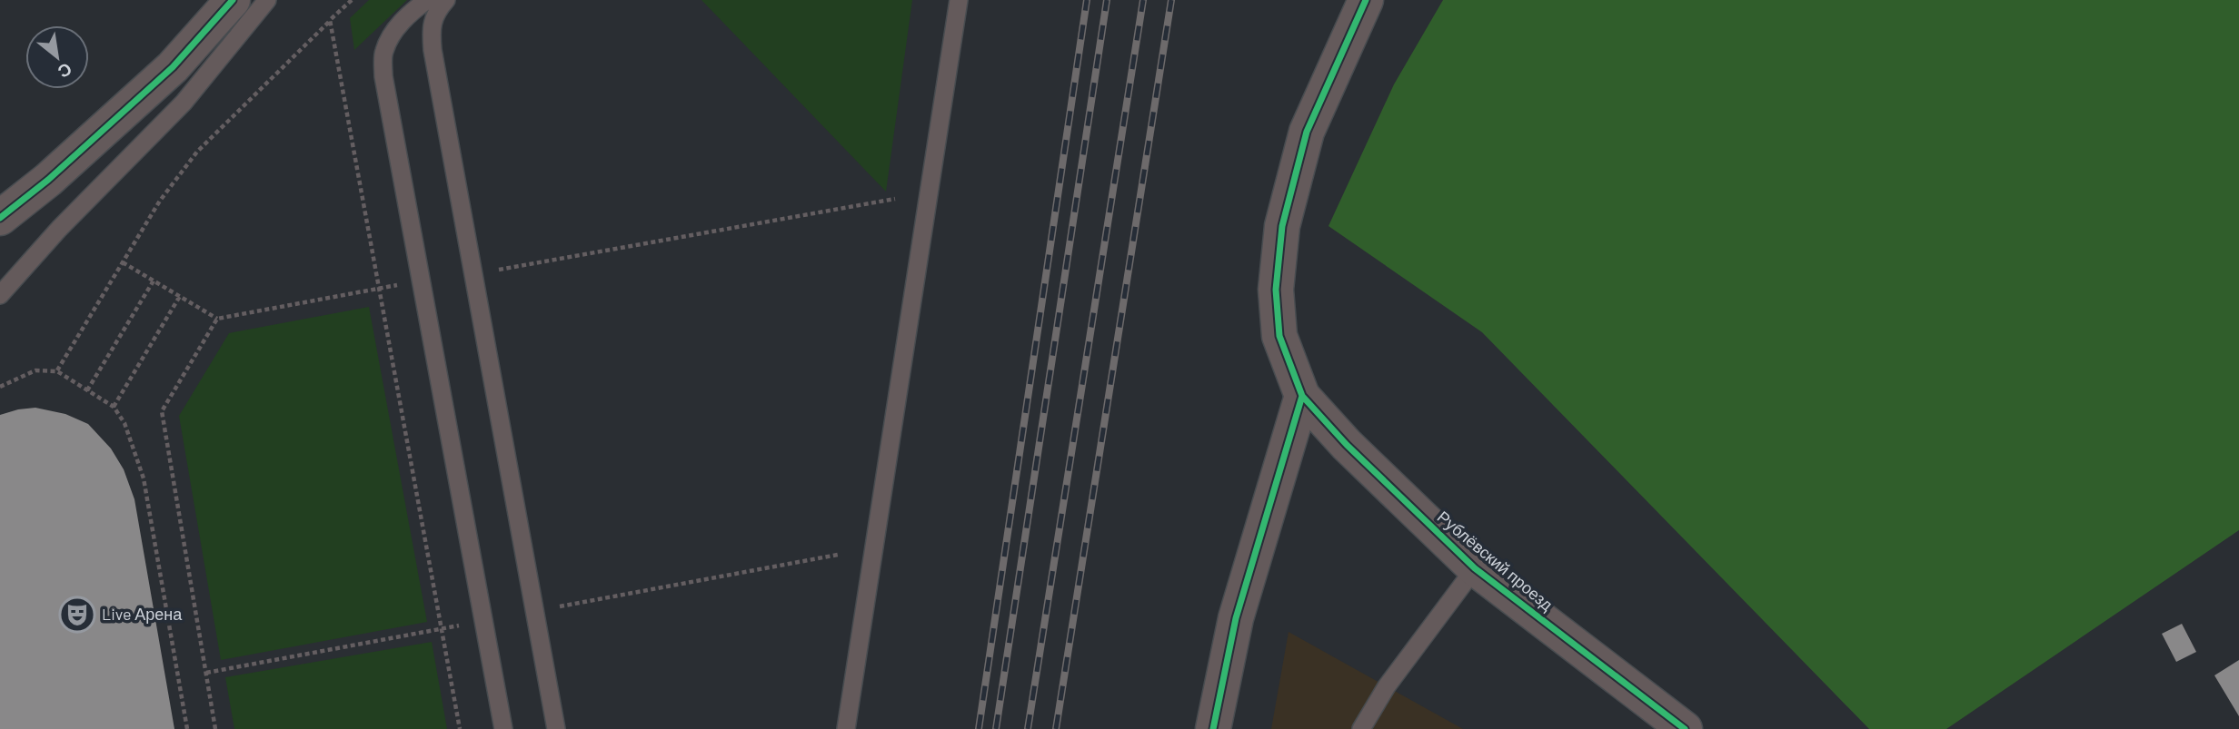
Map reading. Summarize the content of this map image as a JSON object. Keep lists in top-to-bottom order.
{
  "streets": {
    "street": ["Рублёвский проезд"]
  },
  "places": {
    "theatre": ["Live Арена"]
  },
  "north": "bottom right"
}
